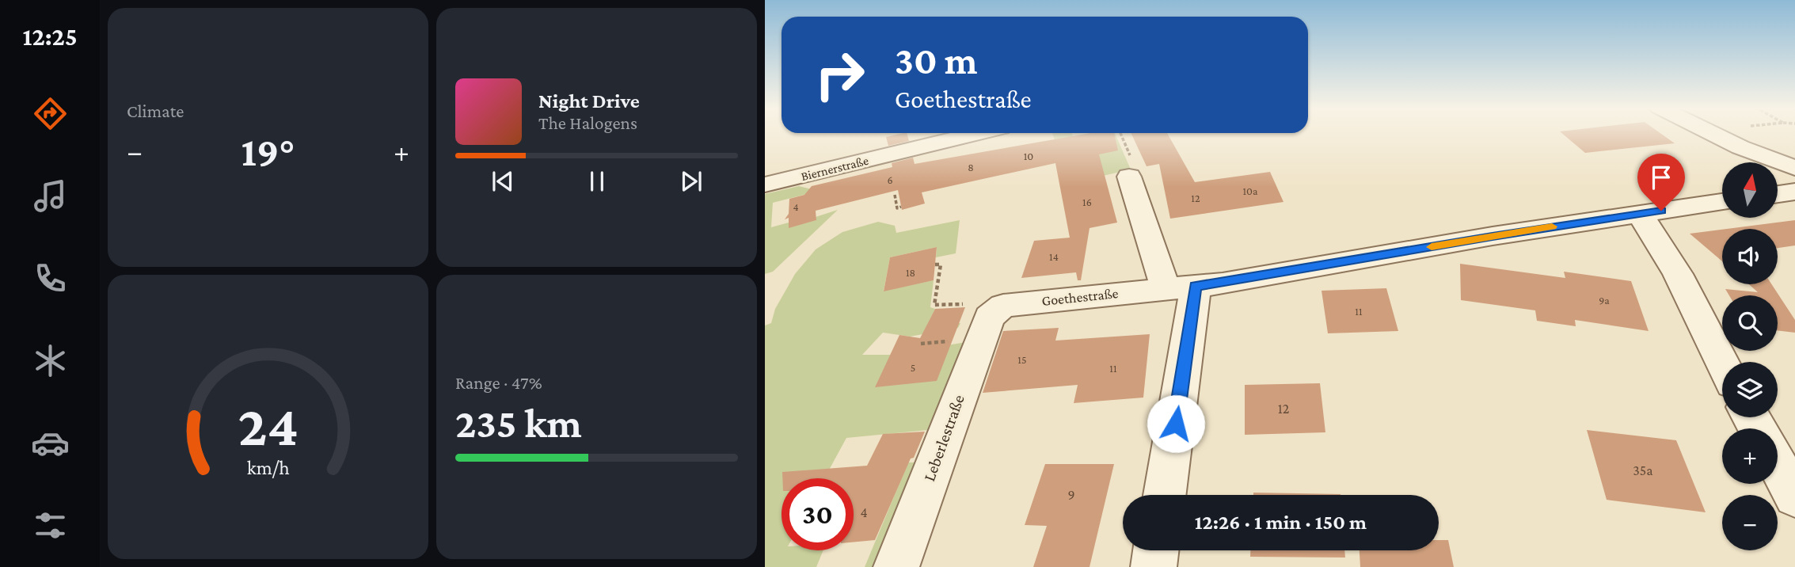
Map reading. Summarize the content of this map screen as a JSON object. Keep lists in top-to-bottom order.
{
  "streets": {
    "street": ["Biernerstraße", "Goethestraße", "Leberlestraße"]
  },
  "crossings": [
    ["Goethestraße", "Leberlestraße"]
  ],
  "house_numbers": [
    "10",
    "8",
    "6",
    "10a",
    "12",
    "16",
    "4",
    "14",
    "18",
    "9a",
    "11",
    "15",
    "5",
    "11",
    "12",
    "35a",
    "9",
    "4"
  ],
  "north": "top",
  "page": {
    "tabs": "12:25",
    "tile": [
      "Climate",
      ["Range · 47%", "235 km"]
    ],
    "turn": ["30 m", "Goethestraße"],
    "song": ["Night Drive", "The Halogens"],
    "heat": ["−", "19°", "+"],
    "map_buttons": ["+", "−"],
    "limit": "30",
    "trip": "12:26 · 1 min · 150 m",
    "gauge": ["24", "km/h"]
  }
}
